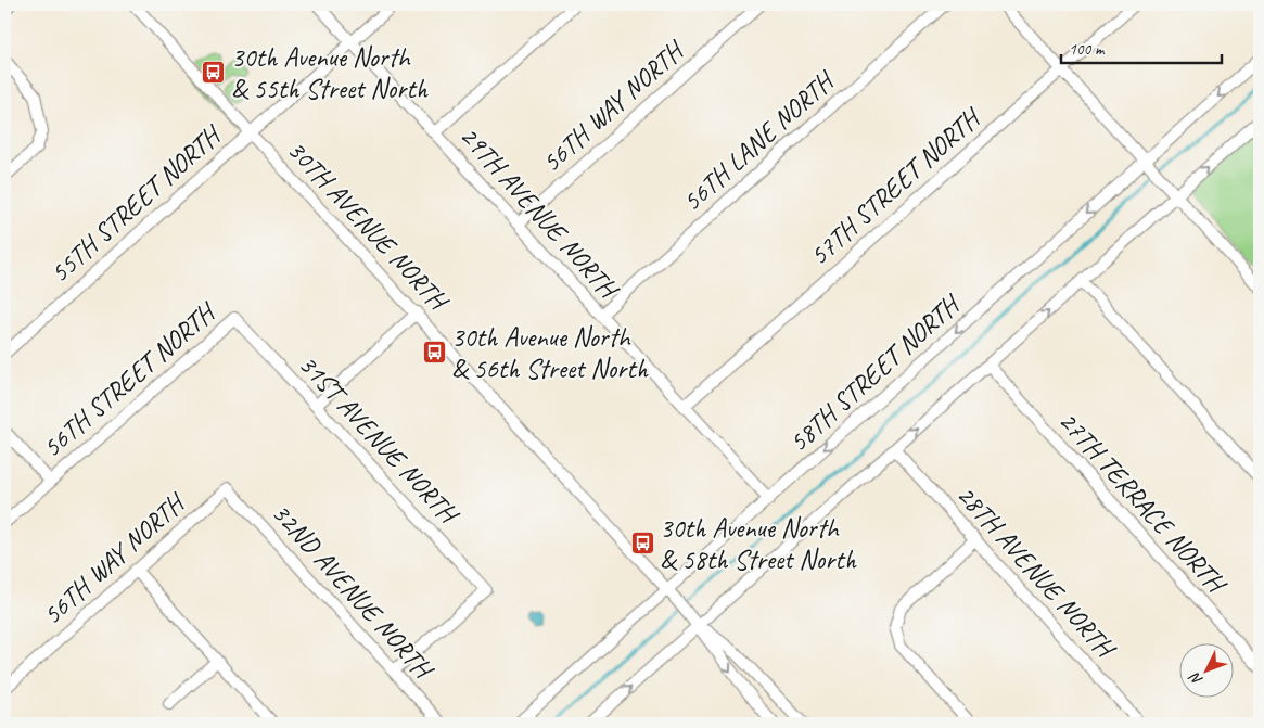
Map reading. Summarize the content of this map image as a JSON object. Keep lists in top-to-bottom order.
{
  "streets": {
    "street": [
      "56TH WAY NORTH",
      "56TH LANE NORTH",
      "57TH STREET NORTH",
      "55TH STREET NORTH",
      "29TH AVENUE NORTH",
      "30TH AVENUE NORTH",
      "58TH STREET NORTH",
      "56TH STREET NORTH",
      "31ST AVENUE NORTH",
      "27TH TERRACE NORTH",
      "28TH AVENUE NORTH",
      "32ND AVENUE NORTH"
    ]
  },
  "crossings": [
    ["56TH WAY NORTH", "29TH AVENUE NORTH"],
    ["56TH WAY NORTH", "32ND AVENUE NORTH"],
    ["56TH LANE NORTH", "29TH AVENUE NORTH"],
    ["57TH STREET NORTH", "29TH AVENUE NORTH"],
    ["55TH STREET NORTH", "29TH AVENUE NORTH"],
    ["55TH STREET NORTH", "30TH AVENUE NORTH"],
    ["29TH AVENUE NORTH", "58TH STREET NORTH"],
    ["30TH AVENUE NORTH", "58TH STREET NORTH"],
    ["56TH STREET NORTH", "31ST AVENUE NORTH"],
    ["31ST AVENUE NORTH", "32ND AVENUE NORTH"]
  ],
  "places": {
    "bus stop": ["30th Avenue North & 55th Street North", "30th Avenue North & 56th Street North", "30th Avenue North & 58th Street North"]
  },
  "scale_bar": "100 m",
  "north": "bottom left"
}
